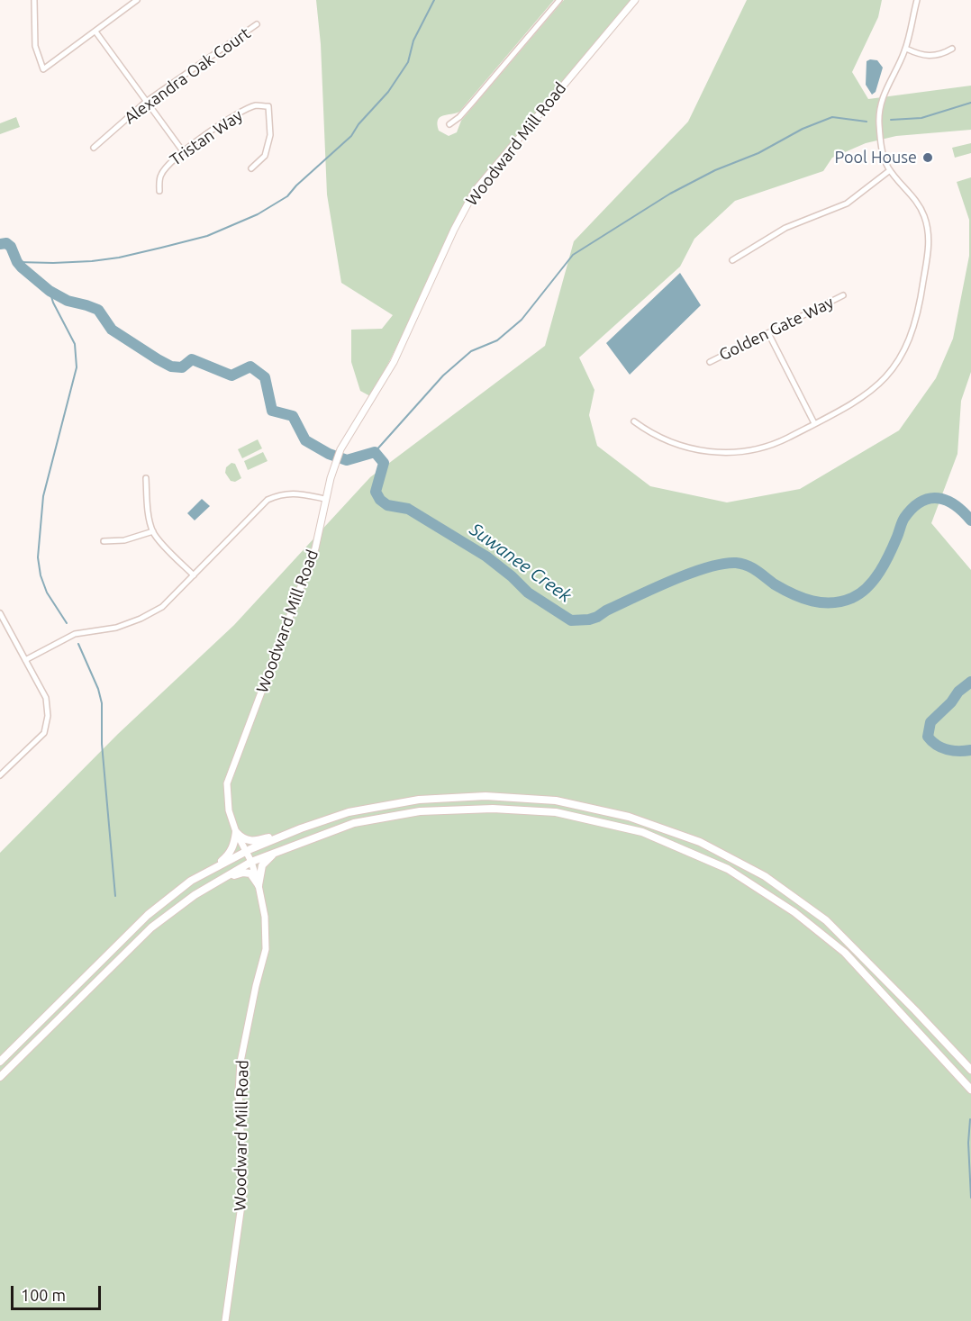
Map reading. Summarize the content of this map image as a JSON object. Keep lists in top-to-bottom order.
{
  "streets": {
    "street": [
      "Alexandra Oak Court",
      "Tristan Way",
      "Woodward Mill Road",
      "Golden Gate Way"
    ]
  },
  "water": ["Suwanee Creek"],
  "places": ["Pool House"],
  "scale_bar": "100 m"
}
